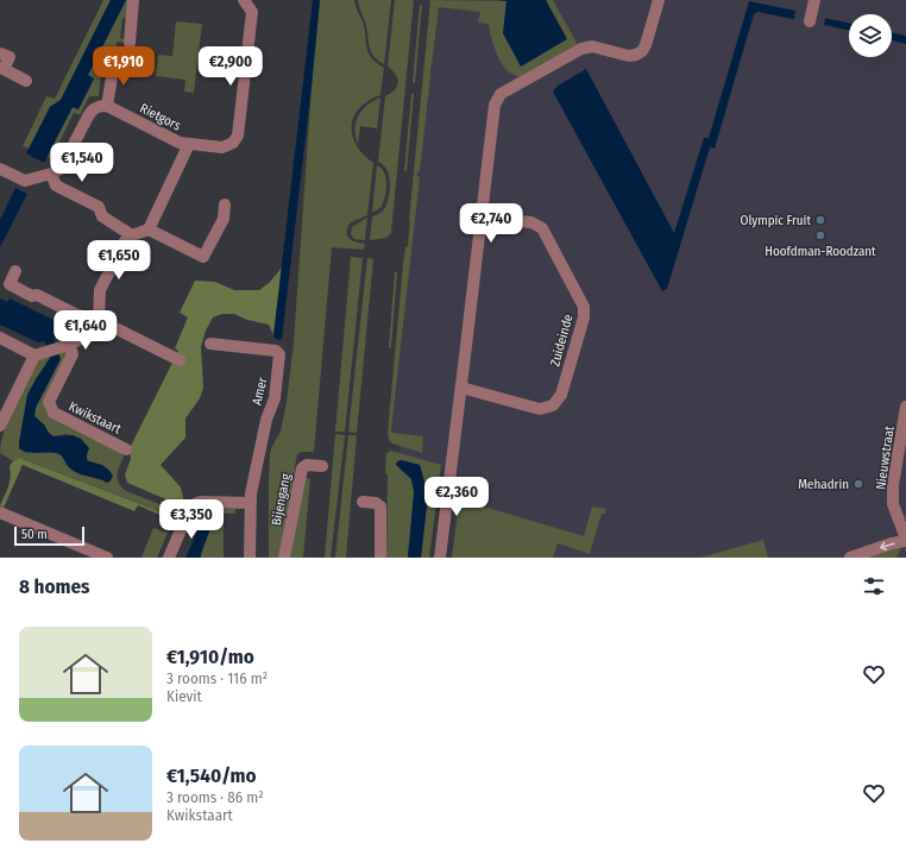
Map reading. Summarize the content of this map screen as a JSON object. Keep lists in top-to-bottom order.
{
  "streets": {
    "street": [
      "Rietgors",
      "Zuideinde",
      "Amer",
      "Kwikstaart",
      "Nieuwstraat",
      "Bijengang"
    ]
  },
  "places": ["Olympic Fruit", "Hoofdman-Roodzant", "Mehadrin"],
  "scale_bar": "50 m",
  "page": {
    "price": [
      "€1,910",
      "€2,900",
      "€1,540",
      "€2,740",
      "€1,650",
      "€1,640",
      "€2,360",
      "€3,350"
    ],
    "scale": "50 m",
    "heading": "8 homes",
    "list": [
      {
        "name": "€1,910/mo",
        "note": "3 rooms · 116 m² · Kievit"
      },
      {
        "name": "€1,540/mo",
        "note": "3 rooms · 86 m² · Kwikstaart"
      }
    ]
  }
}
